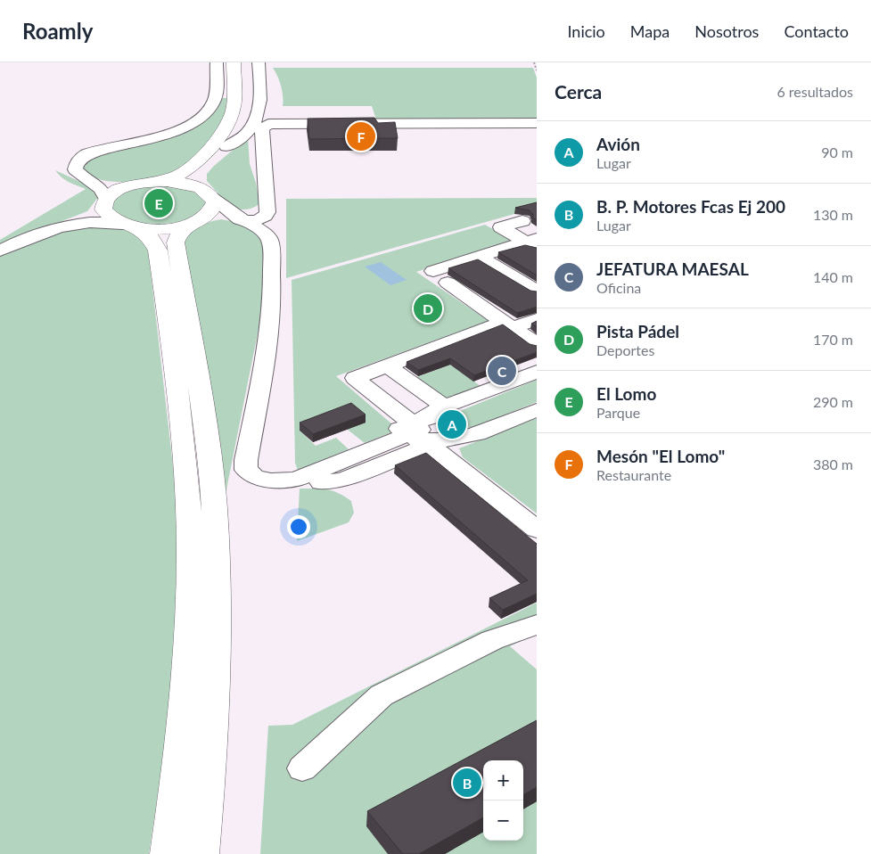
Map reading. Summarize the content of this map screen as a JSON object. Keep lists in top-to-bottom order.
{
  "page": {
    "header": "Roamly",
    "nav": [
      "Inicio",
      "Mapa",
      "Nosotros",
      "Contacto"
    ],
    "heading": ["Cerca", "6 resultados"],
    "pins": [
      "F",
      "E",
      "D",
      "C",
      "A",
      "B"
    ],
    "list": [
      {
        "mark": "A",
        "name": "Avión",
        "note": "Lugar",
        "value": "90 m"
      },
      {
        "mark": "B",
        "name": "B. P. Motores Fcas Ej 200",
        "note": "Lugar",
        "value": "130 m"
      },
      {
        "mark": "C",
        "name": "JEFATURA MAESAL",
        "note": "Oficina",
        "value": "140 m"
      },
      {
        "mark": "D",
        "name": "Pista Pádel",
        "note": "Deportes",
        "value": "170 m"
      },
      {
        "mark": "E",
        "name": "El Lomo",
        "note": "Parque",
        "value": "290 m"
      },
      {
        "mark": "F",
        "name": "Mesón \"El Lomo\"",
        "note": "Restaurante",
        "value": "380 m"
      }
    ],
    "map_buttons": ["+", "−"]
  }
}
